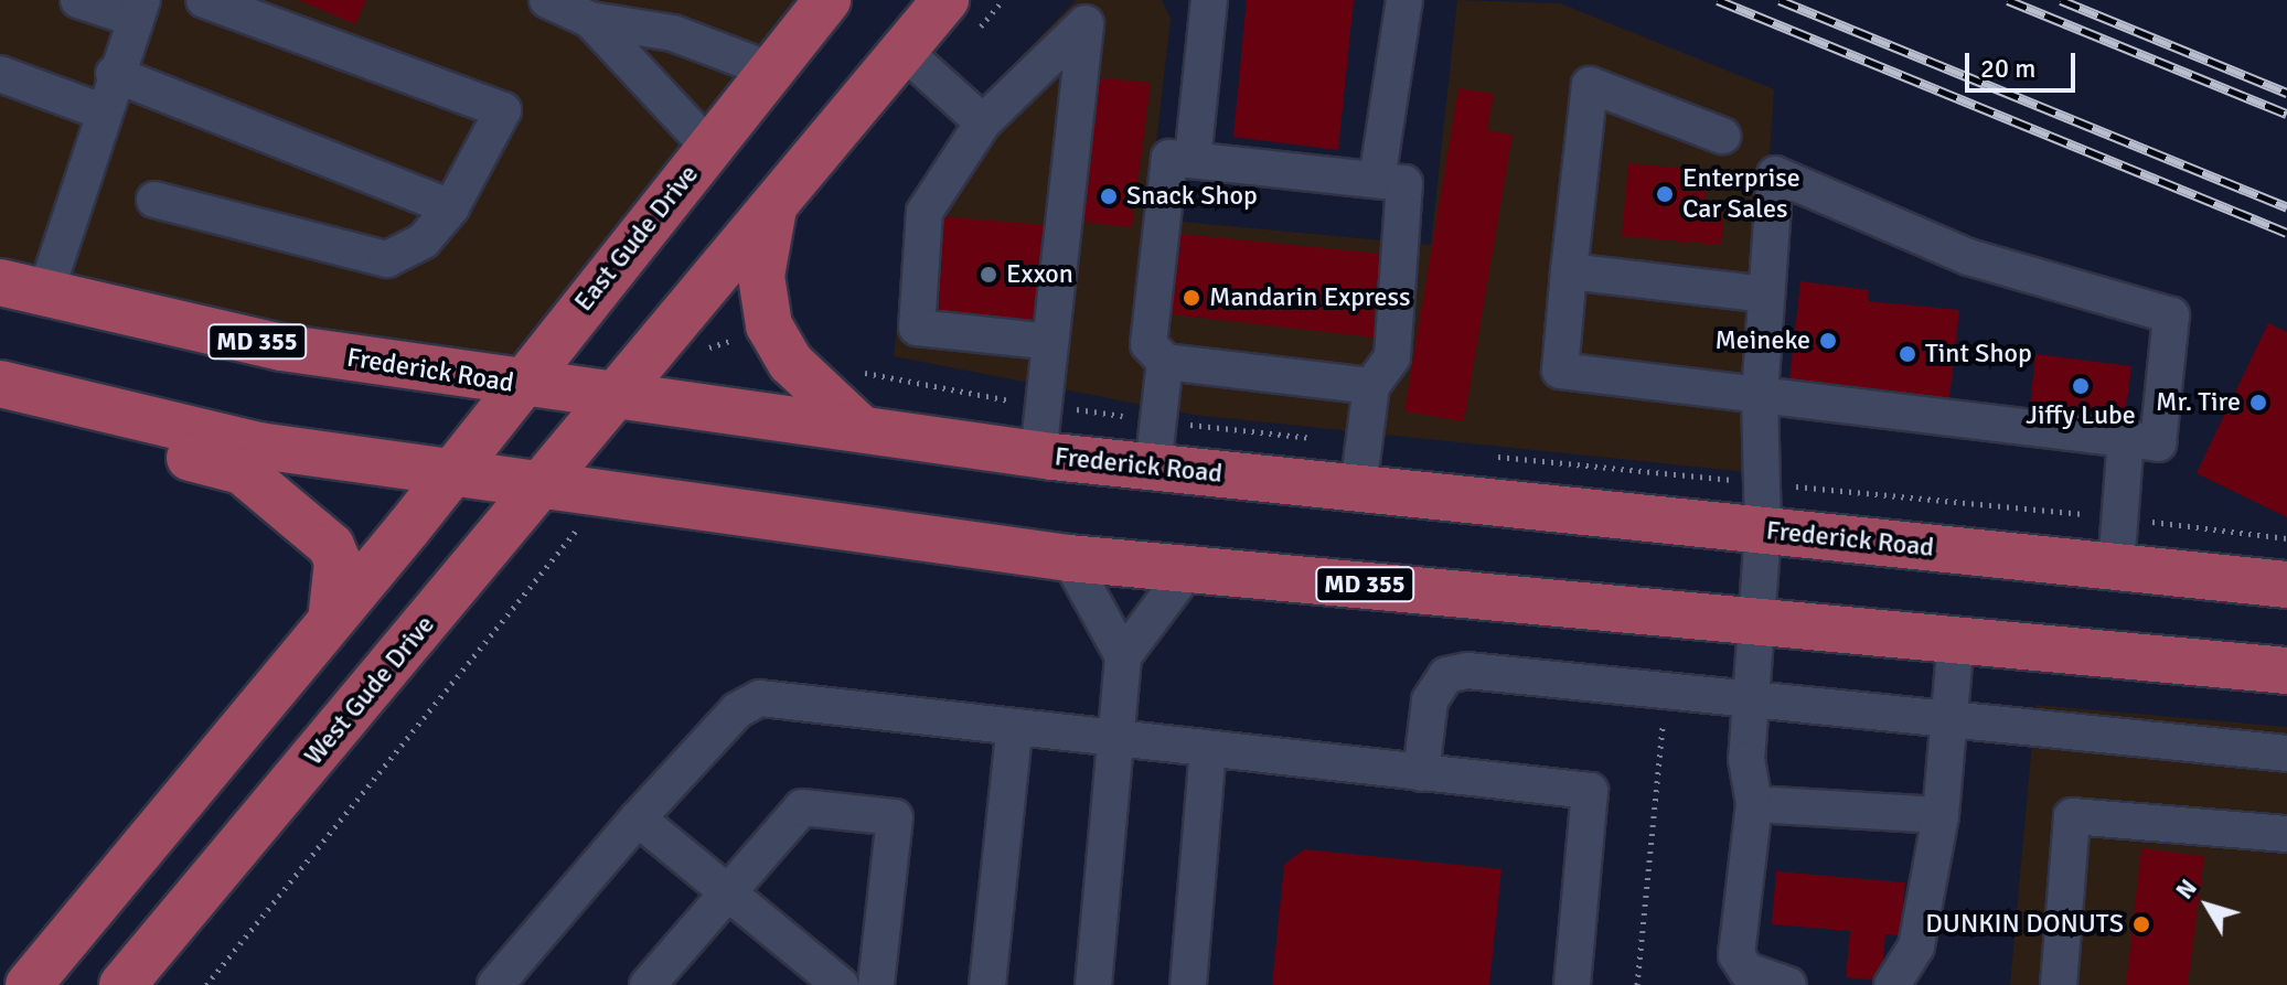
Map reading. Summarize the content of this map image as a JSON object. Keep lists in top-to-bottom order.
{
  "streets": {
    "main road": [
      "East Gude Drive",
      "MD 355",
      "Frederick Road",
      "West Gude Drive"
    ]
  },
  "crossings": [
    ["East Gude Drive", "MD 355"],
    ["East Gude Drive", "Frederick Road"],
    ["MD 355", "West Gude Drive"],
    ["Frederick Road", "West Gude Drive"]
  ],
  "places": [
    "Enterprise Car Sales",
    "Snack Shop",
    "Exxon",
    "Mandarin Express",
    "Meineke",
    "Tint Shop",
    "Jiffy Lube",
    "Mr. Tire",
    "DUNKIN DONUTS"
  ],
  "scale_bar": "20 m",
  "north": "top left"
}
